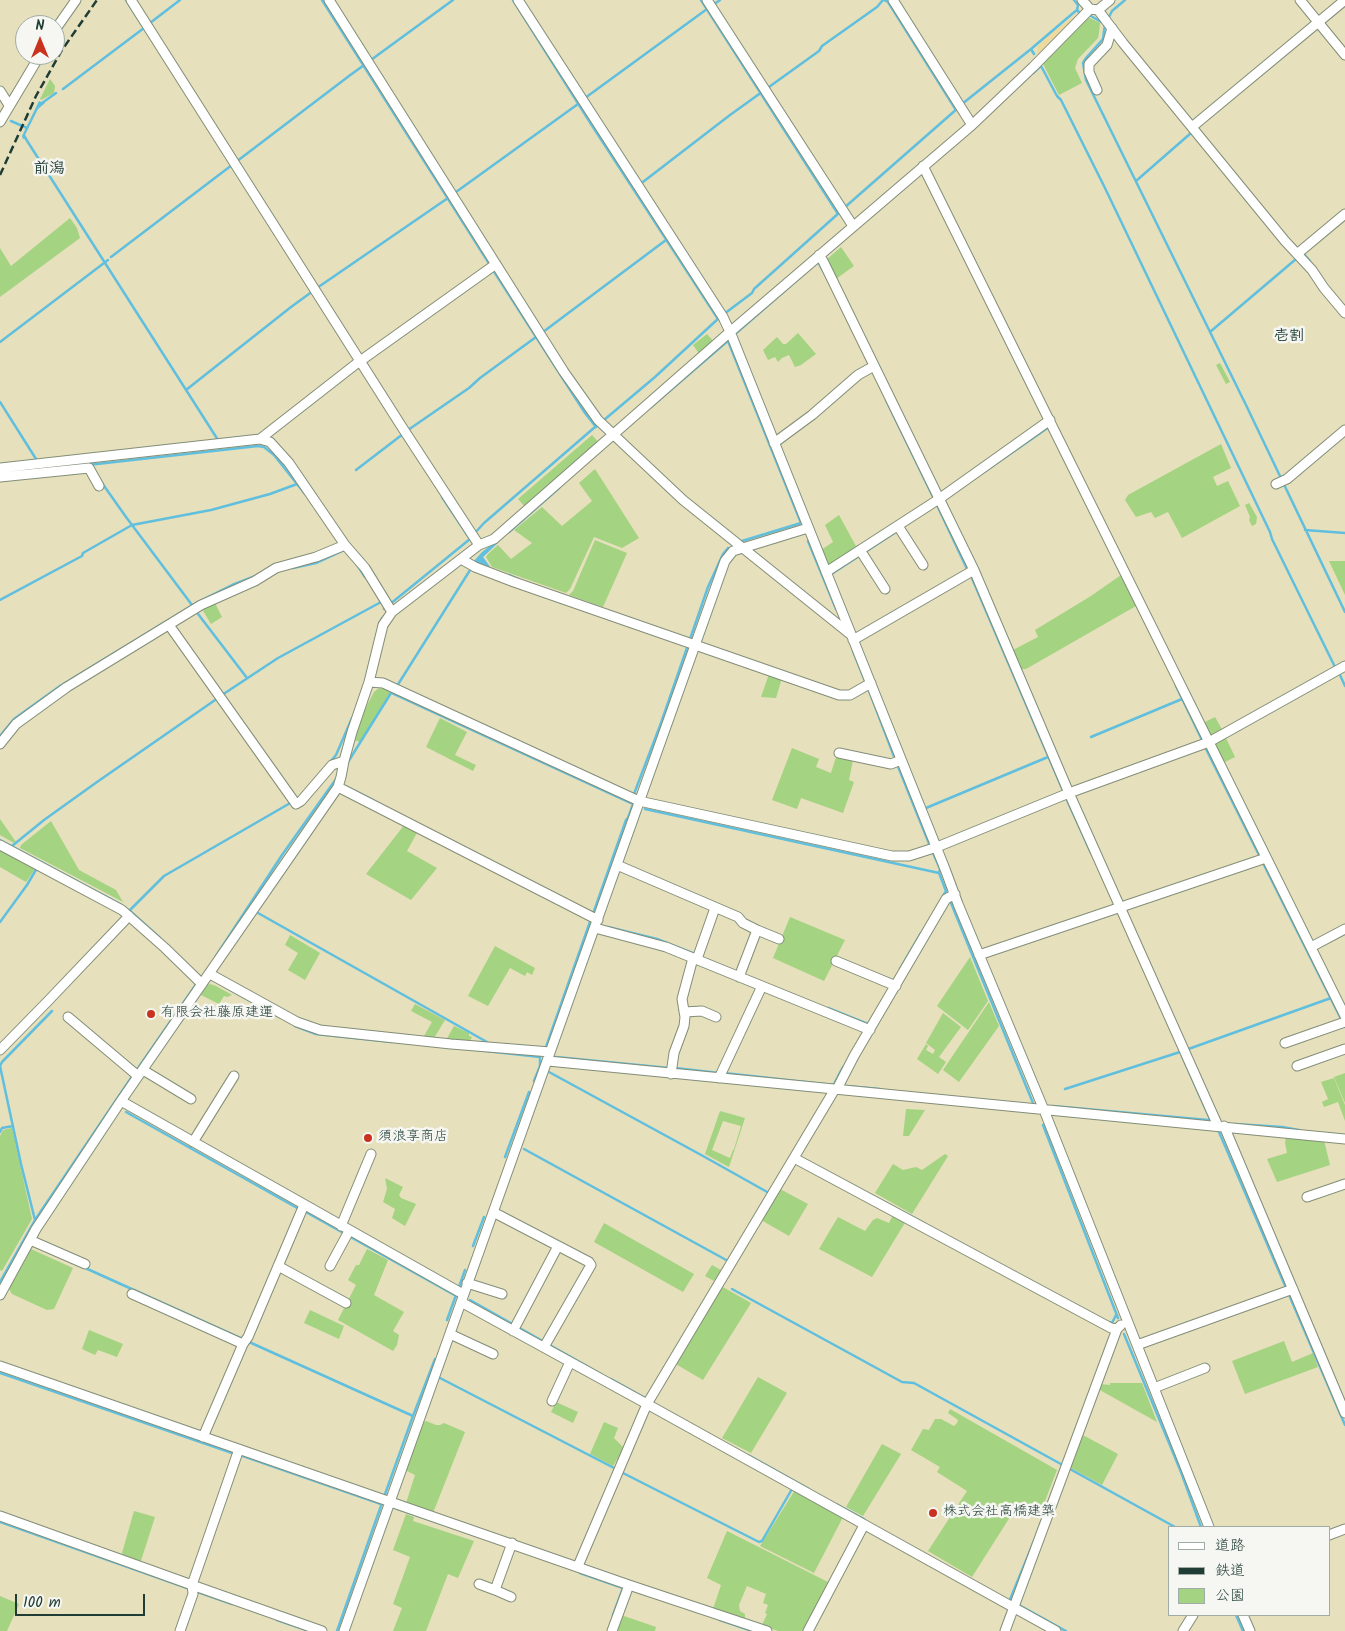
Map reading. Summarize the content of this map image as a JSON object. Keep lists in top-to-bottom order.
{
  "districts": ["前潟", "壱割"],
  "places": ["有限会社藤原建運", "須浪享商店", "株式会社高橋建築"],
  "legend": ["道路", "鉄道", "公園"],
  "scale_bar": "100 m",
  "north": "top"
}
